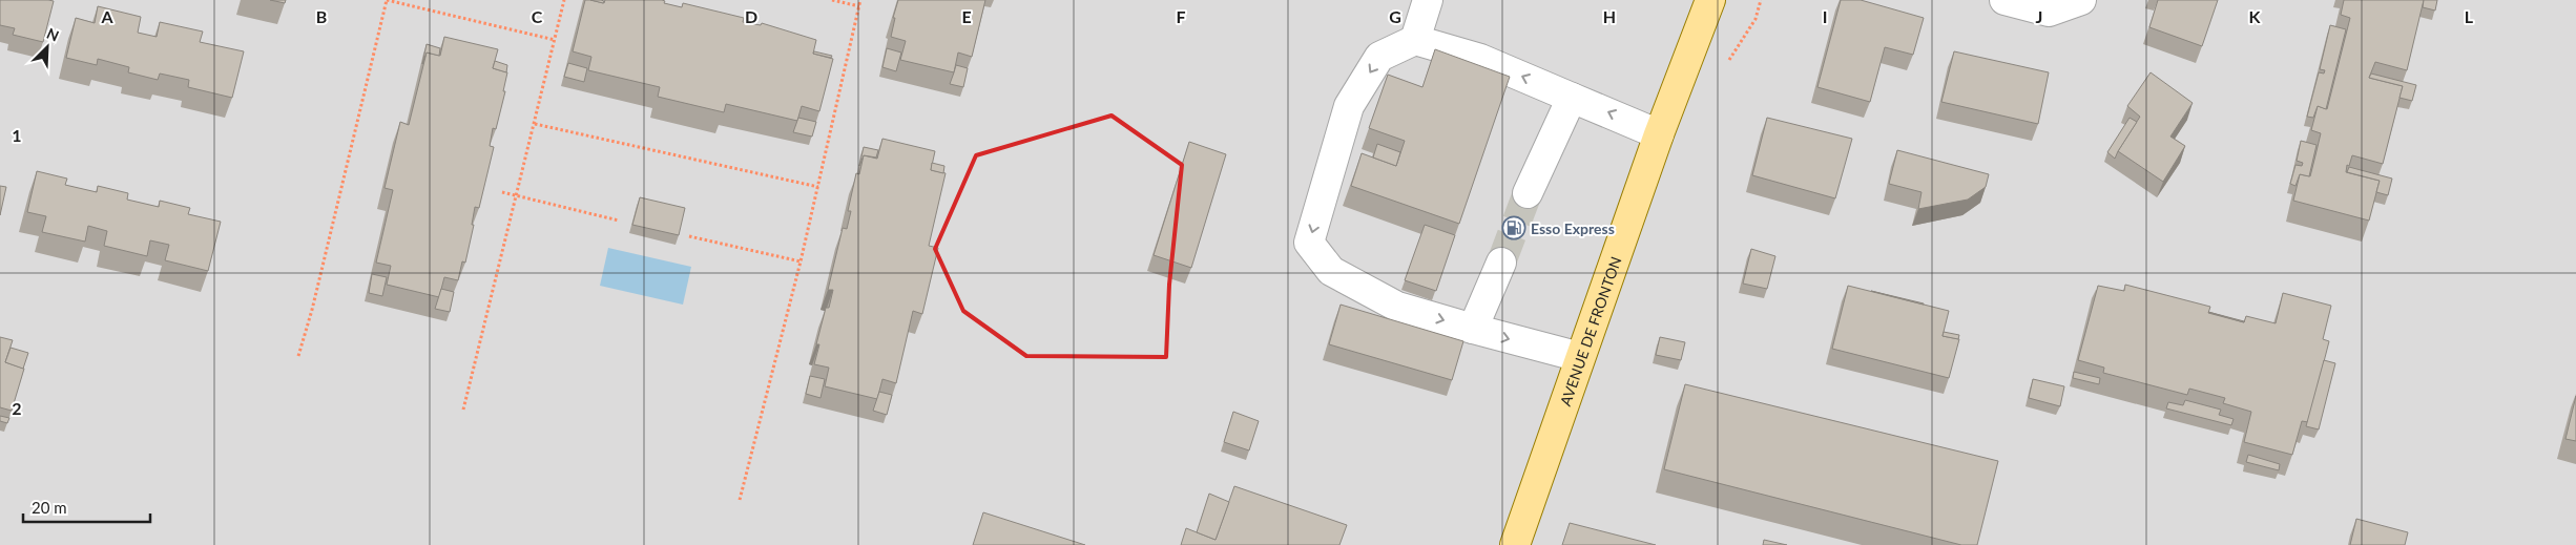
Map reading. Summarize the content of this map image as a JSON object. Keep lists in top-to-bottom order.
{
  "streets": {
    "main road": ["AVENUE DE FRONTON"]
  },
  "places": {
    "fuel station": ["Esso Express"]
  },
  "scale_bar": "20 m",
  "north": "top right",
  "grid": {
    "columns": [
      "A",
      "B",
      "C",
      "D",
      "E",
      "F",
      "G",
      "H",
      "I",
      "J",
      "K",
      "L"
    ],
    "rows": ["1", "2"]
  }
}
